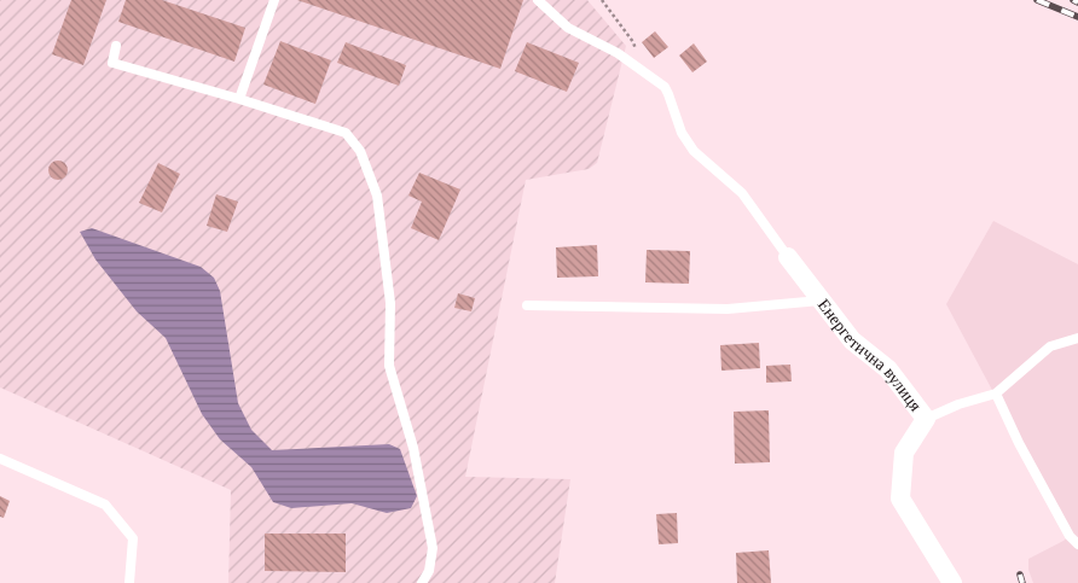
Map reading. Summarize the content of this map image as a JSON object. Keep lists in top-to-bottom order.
{
  "streets": {
    "street": ["Енергетична вулиця"]
  }
}
